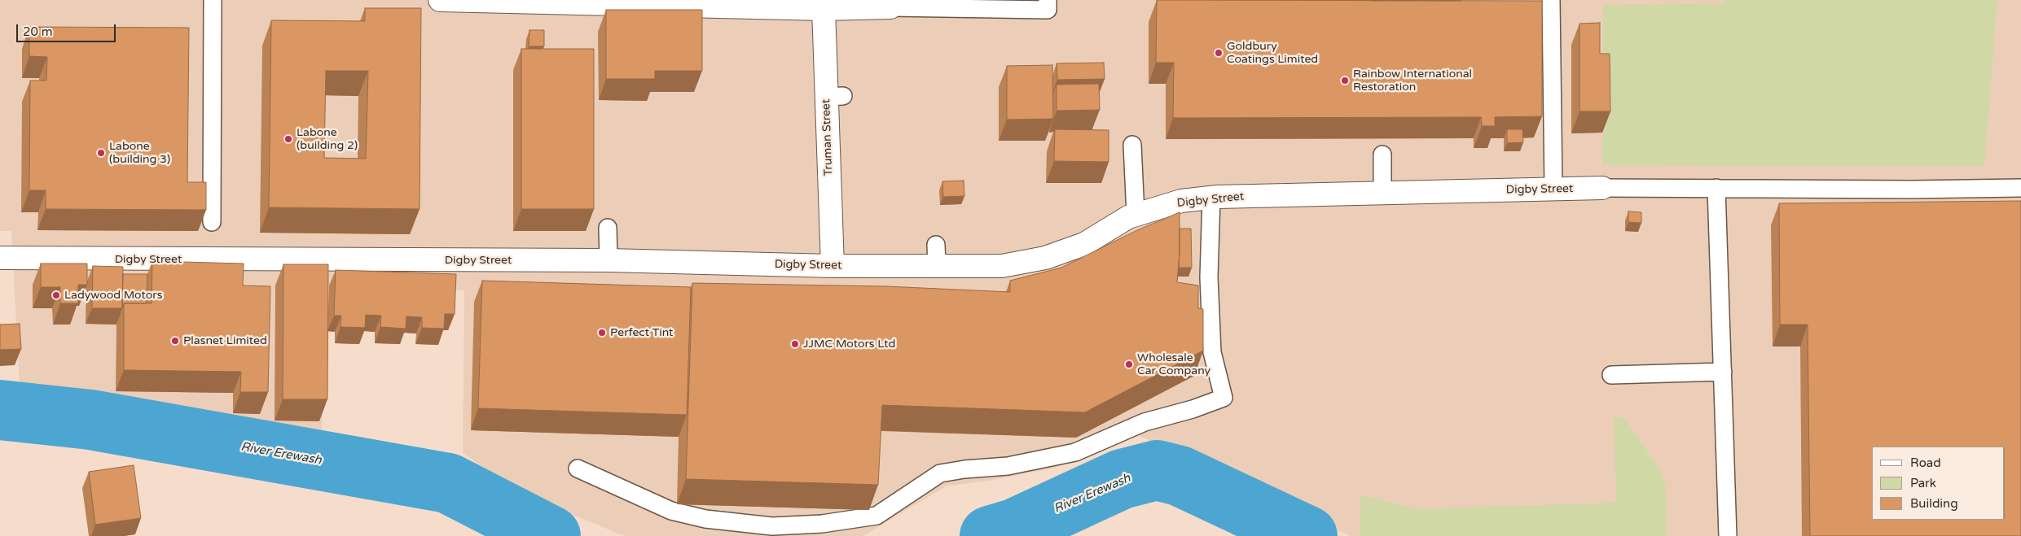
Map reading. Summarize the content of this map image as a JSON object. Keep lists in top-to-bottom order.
{
  "streets": {
    "street": ["Truman Street", "Digby Street"]
  },
  "crossings": [
    ["Truman Street", "Digby Street"]
  ],
  "water": ["River Erewash"],
  "places": [
    "Goldbury Coatings Limited",
    "Rainbow International Restoration",
    "Labone (building 2)",
    "Labone (building 3)",
    "Ladywood Motors",
    "Perfect Tint",
    "Plasnet Limited",
    "JJMC Motors Ltd",
    "Wholesale Car Company"
  ],
  "legend": ["Road", "Park", "Building"],
  "scale_bar": "20 m"
}
